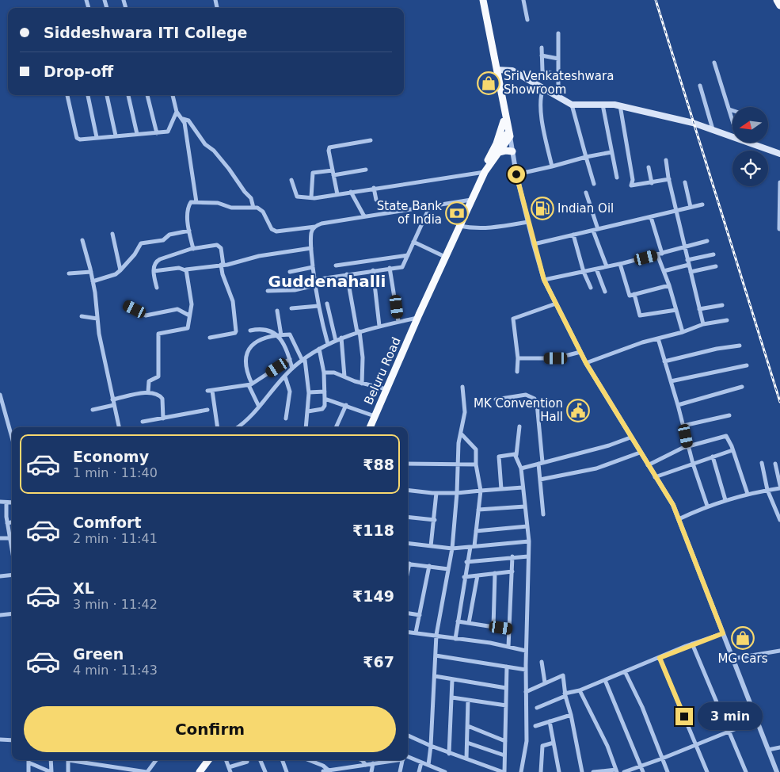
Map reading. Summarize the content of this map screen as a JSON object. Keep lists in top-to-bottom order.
{
  "streets": {
    "highway": ["Beluru Road"]
  },
  "districts": ["Guddenahalli"],
  "places": {
    "shop": ["Sri Venkateshwara Showroom", "MG Cars"],
    "fuel station": ["Indian Oil"],
    "bank": ["State Bank of India"],
    "public building": ["MK Convention Hall"]
  },
  "north": "left",
  "page": {
    "banner": ["Siddeshwara ITI College", "Drop-off"],
    "list": [
      {
        "name": "Economy",
        "note": "1 min · 11:40",
        "value": "₹88"
      },
      {
        "name": "Comfort",
        "note": "2 min · 11:41",
        "value": "₹118"
      },
      {
        "name": "XL",
        "note": "3 min · 11:42",
        "value": "₹149"
      },
      {
        "name": "Green",
        "note": "4 min · 11:43",
        "value": "₹67"
      }
    ],
    "buttons": "Confirm",
    "bubble": "3 min"
  }
}
